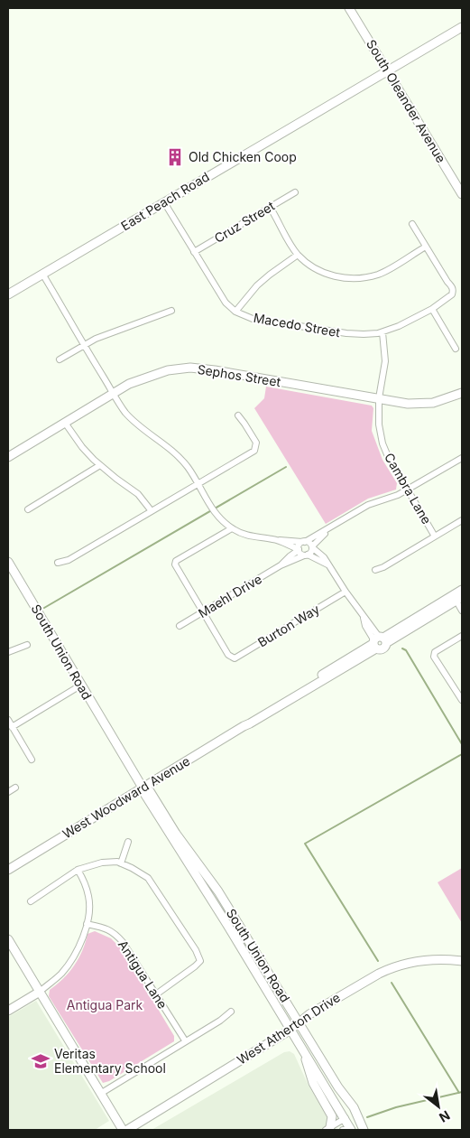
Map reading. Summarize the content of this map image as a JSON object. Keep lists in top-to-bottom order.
{
  "streets": {
    "street": [
      "South Oleander Avenue",
      "East Peach Road",
      "Cruz Street",
      "Macedo Street",
      "Sephos Street",
      "Cambra Lane",
      "Maehl Drive",
      "Burton Way",
      "South Union Road",
      "West Woodward Avenue",
      "Antigua Lane",
      "West Atherton Drive"
    ]
  },
  "crossings": [
    ["South Oleander Avenue", "East Peach Road"],
    ["East Peach Road", "Macedo Street"],
    ["Cruz Street", "Macedo Street"],
    ["Macedo Street", "Cambra Lane"],
    ["Sephos Street", "Cambra Lane"],
    ["Maehl Drive", "Burton Way"],
    ["South Union Road", "West Woodward Avenue"],
    ["South Union Road", "West Atherton Drive"]
  ],
  "parks": ["Antigua Park"],
  "places": {
    "building": ["Old Chicken Coop"],
    "school or university": ["Veritas Elementary School"]
  },
  "north": "bottom right"
}
